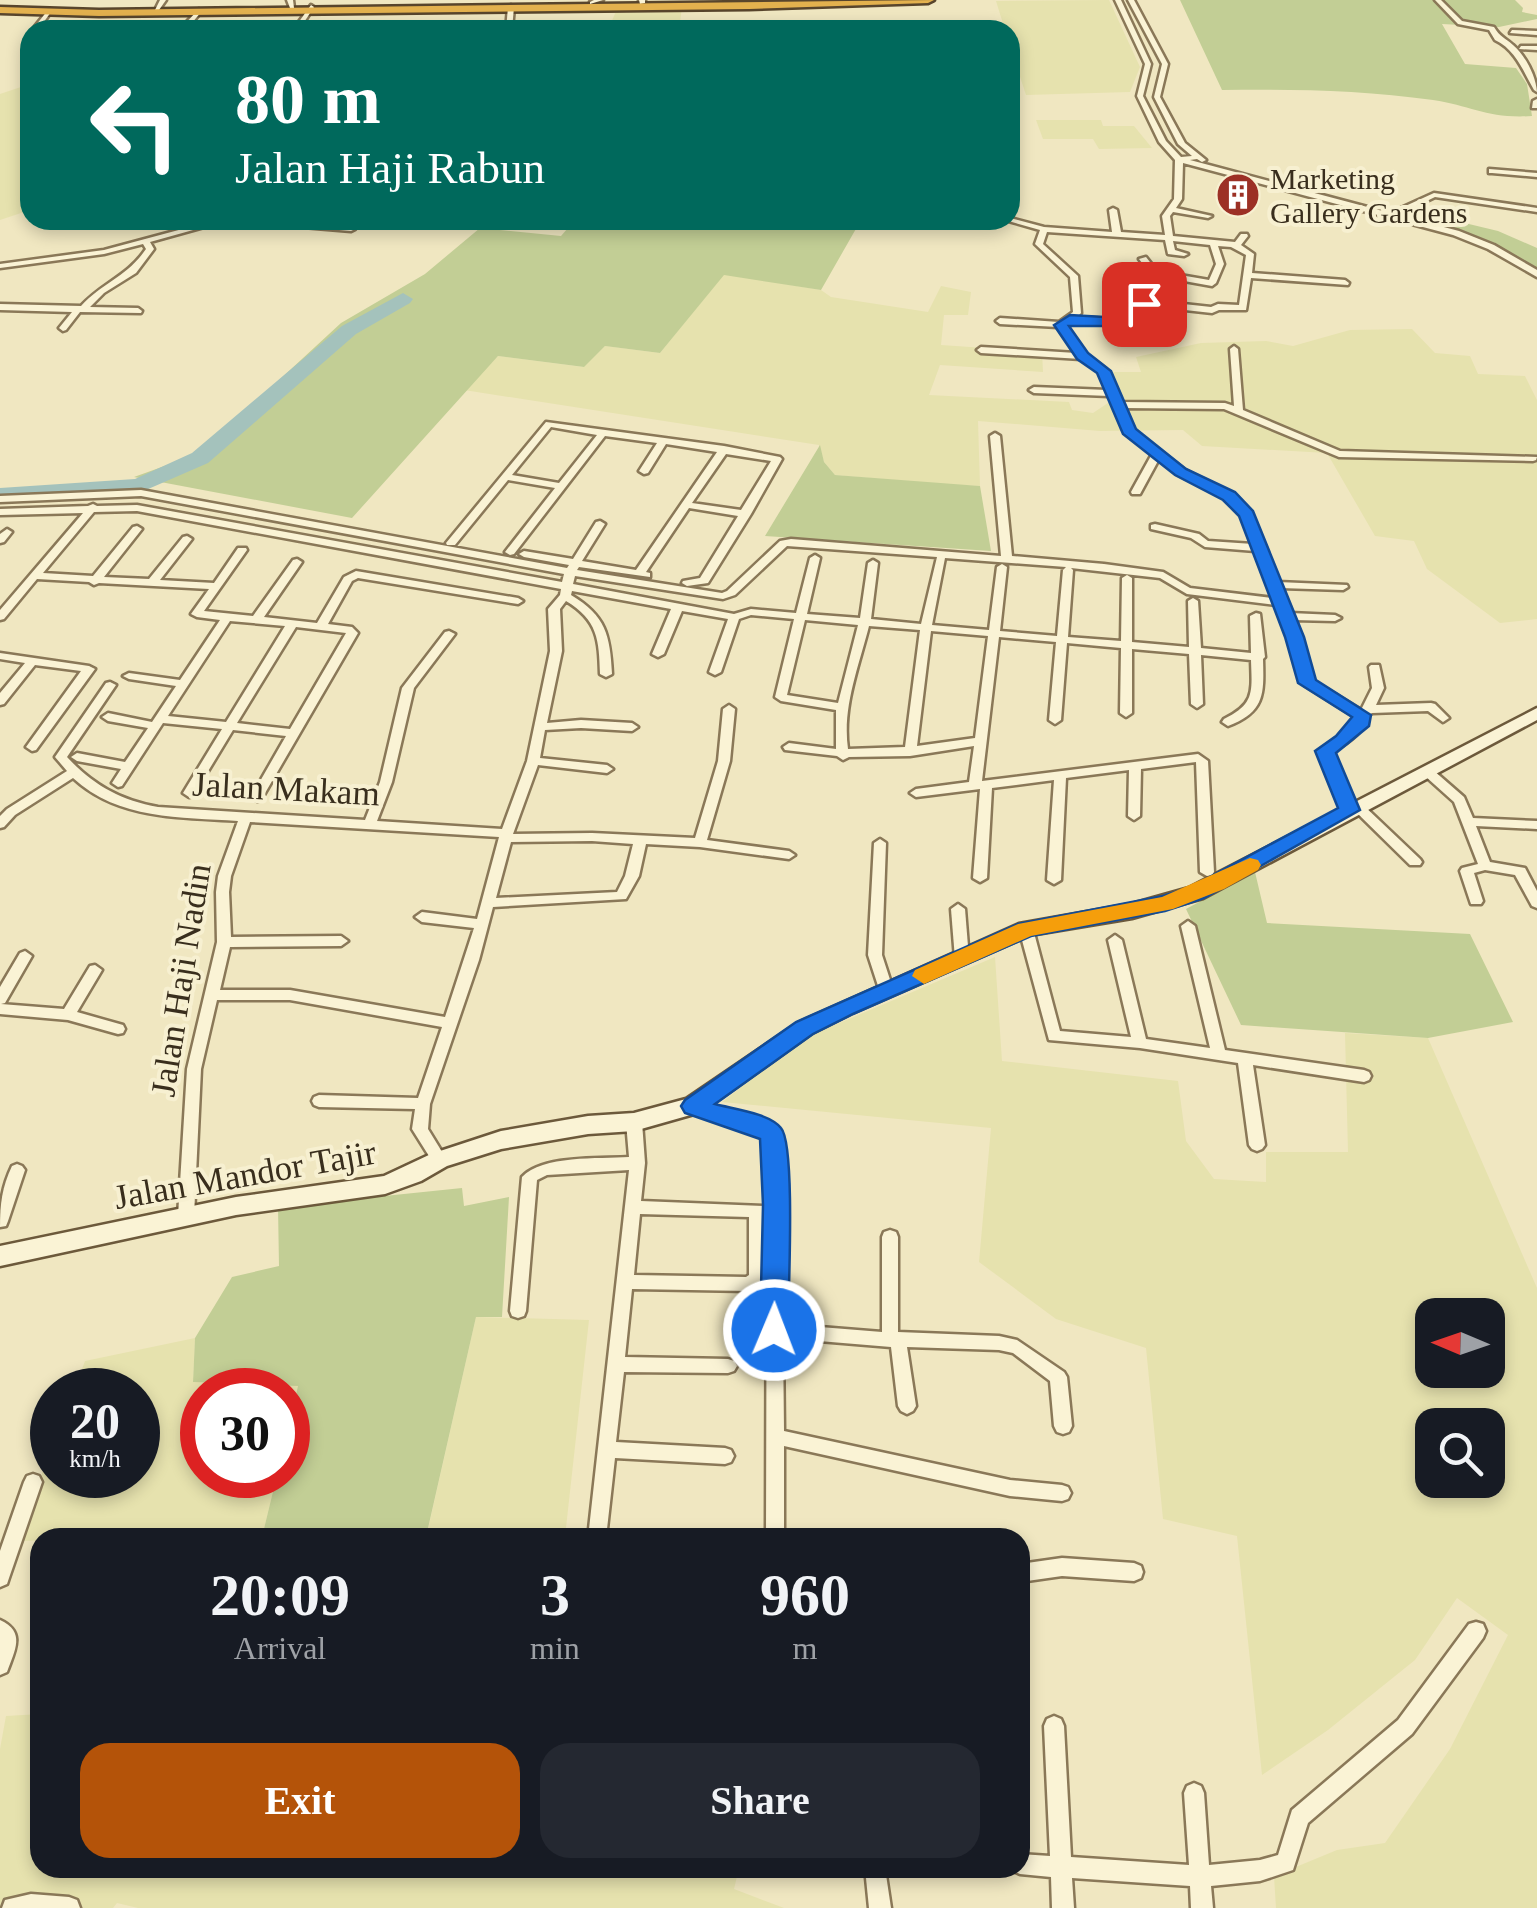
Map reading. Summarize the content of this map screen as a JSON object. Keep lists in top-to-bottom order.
{
  "streets": {
    "street": ["Jalan Makam", "Jalan Haji Nadin", "Jalan Mandor Tajir"]
  },
  "crossings": [
    ["Jalan Makam", "Jalan Haji Nadin"],
    ["Jalan Haji Nadin", "Jalan Mandor Tajir"]
  ],
  "places": {
    "building": ["Marketing Gallery Gardens"]
  },
  "north": "left",
  "page": {
    "turn": ["80 m", "Jalan Haji Rabun"],
    "speed": "20 km/h",
    "limit": "30",
    "eta": [
      "20:09",
      "Arrival",
      "3",
      "min",
      "960",
      "m"
    ],
    "buttons": ["Exit", "Share"]
  }
}
